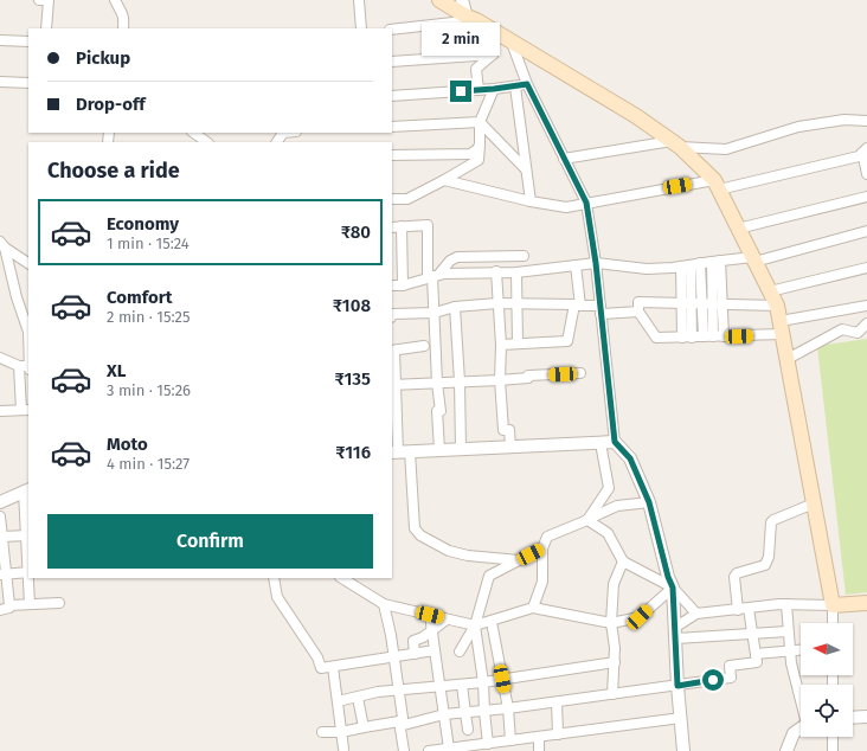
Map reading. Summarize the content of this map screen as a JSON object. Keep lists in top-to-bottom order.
{
  "north": "left",
  "page": {
    "bubble": "2 min",
    "banner": ["Pickup", "Drop-off"],
    "heading": "Choose a ride",
    "list": [
      {
        "name": "Economy",
        "note": "1 min · 15:24",
        "value": "₹80"
      },
      {
        "name": "Comfort",
        "note": "2 min · 15:25",
        "value": "₹108"
      },
      {
        "name": "XL",
        "note": "3 min · 15:26",
        "value": "₹135"
      },
      {
        "name": "Moto",
        "note": "4 min · 15:27",
        "value": "₹116"
      }
    ],
    "buttons": "Confirm"
  }
}
